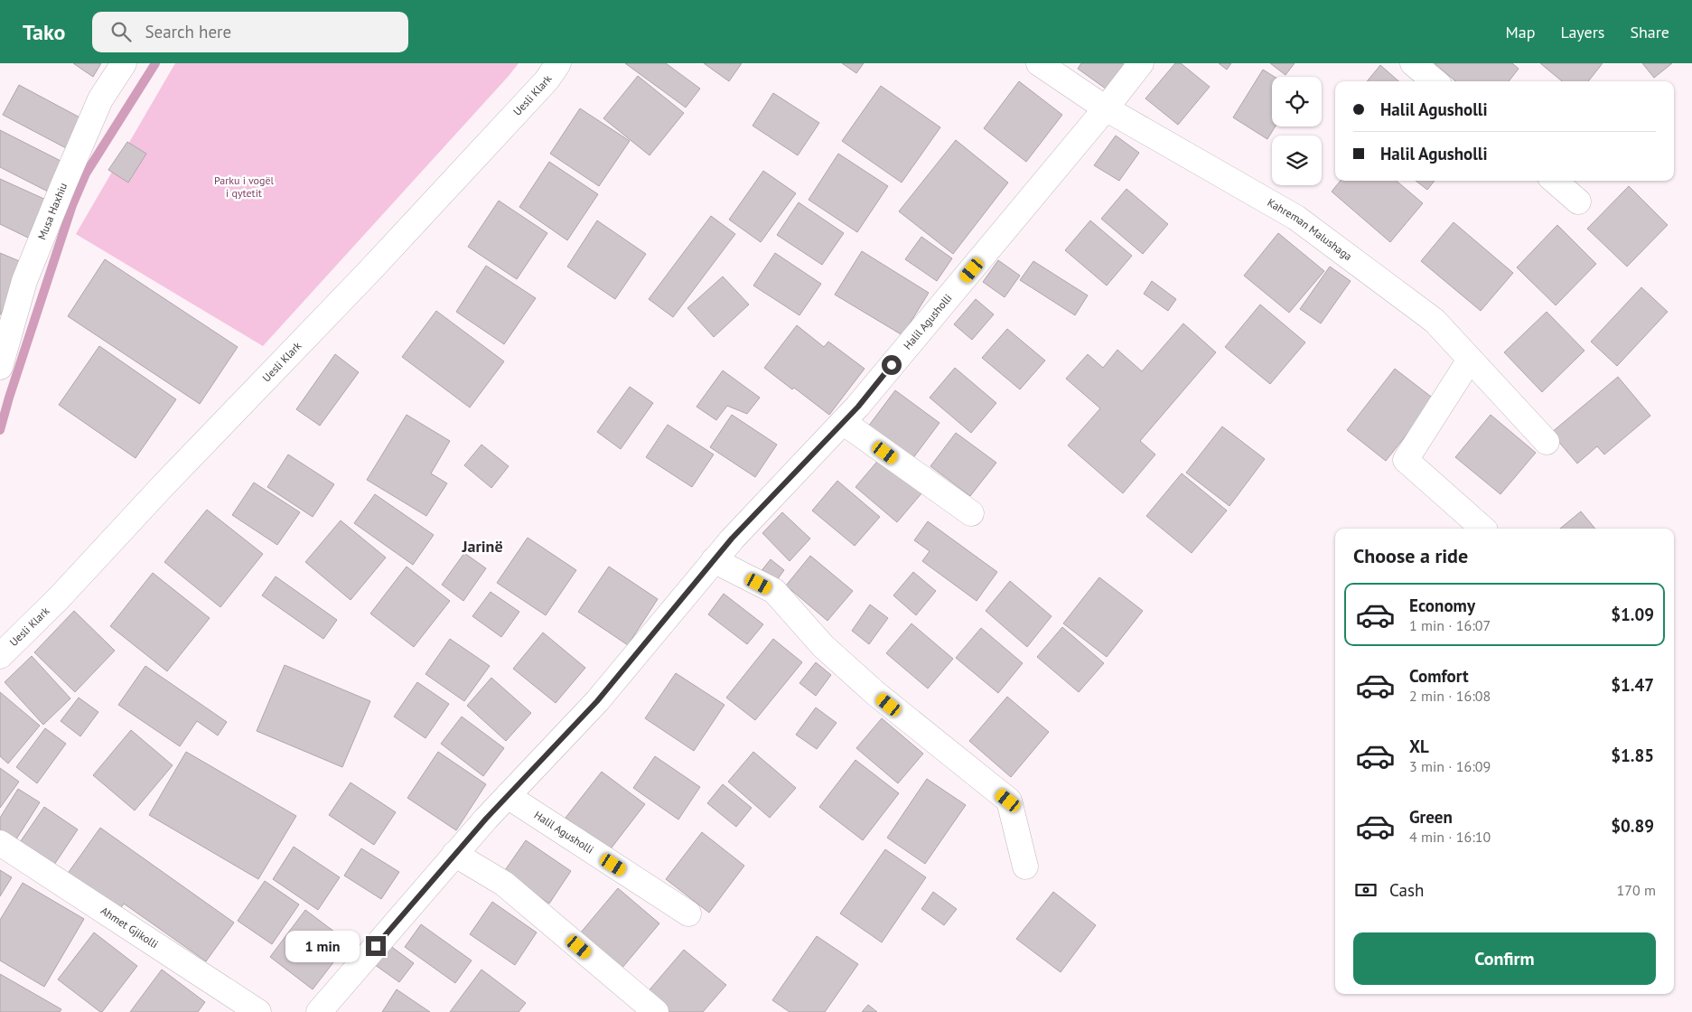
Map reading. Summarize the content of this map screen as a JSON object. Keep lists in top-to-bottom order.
{
  "streets": {
    "street": [
      "Uesli Klark",
      "Musa Haxhiu",
      "Kahreman Malushaga",
      "Halil Agusholli",
      "Ahmet Gjikolli"
    ]
  },
  "crossings": [
    ["Kahreman Malushaga", "Halil Agusholli"]
  ],
  "districts": ["Jarinë"],
  "parks": ["Parku i vogël i qytetit"],
  "page": {
    "header": "Tako",
    "search": "Search here",
    "nav": ["Map", "Layers", "Share"],
    "banner": ["Halil Agusholli", "Halil Agusholli"],
    "heading": "Choose a ride",
    "list": [
      {
        "name": "Economy",
        "note": "1 min · 16:07",
        "value": "$1.09"
      },
      {
        "name": "Comfort",
        "note": "2 min · 16:08",
        "value": "$1.47"
      },
      {
        "name": "XL",
        "note": "3 min · 16:09",
        "value": "$1.85"
      },
      {
        "name": "Green",
        "note": "4 min · 16:10",
        "value": "$0.89"
      }
    ],
    "pay": ["Cash", "170 m"],
    "buttons": "Confirm",
    "bubble": "1 min"
  }
}
